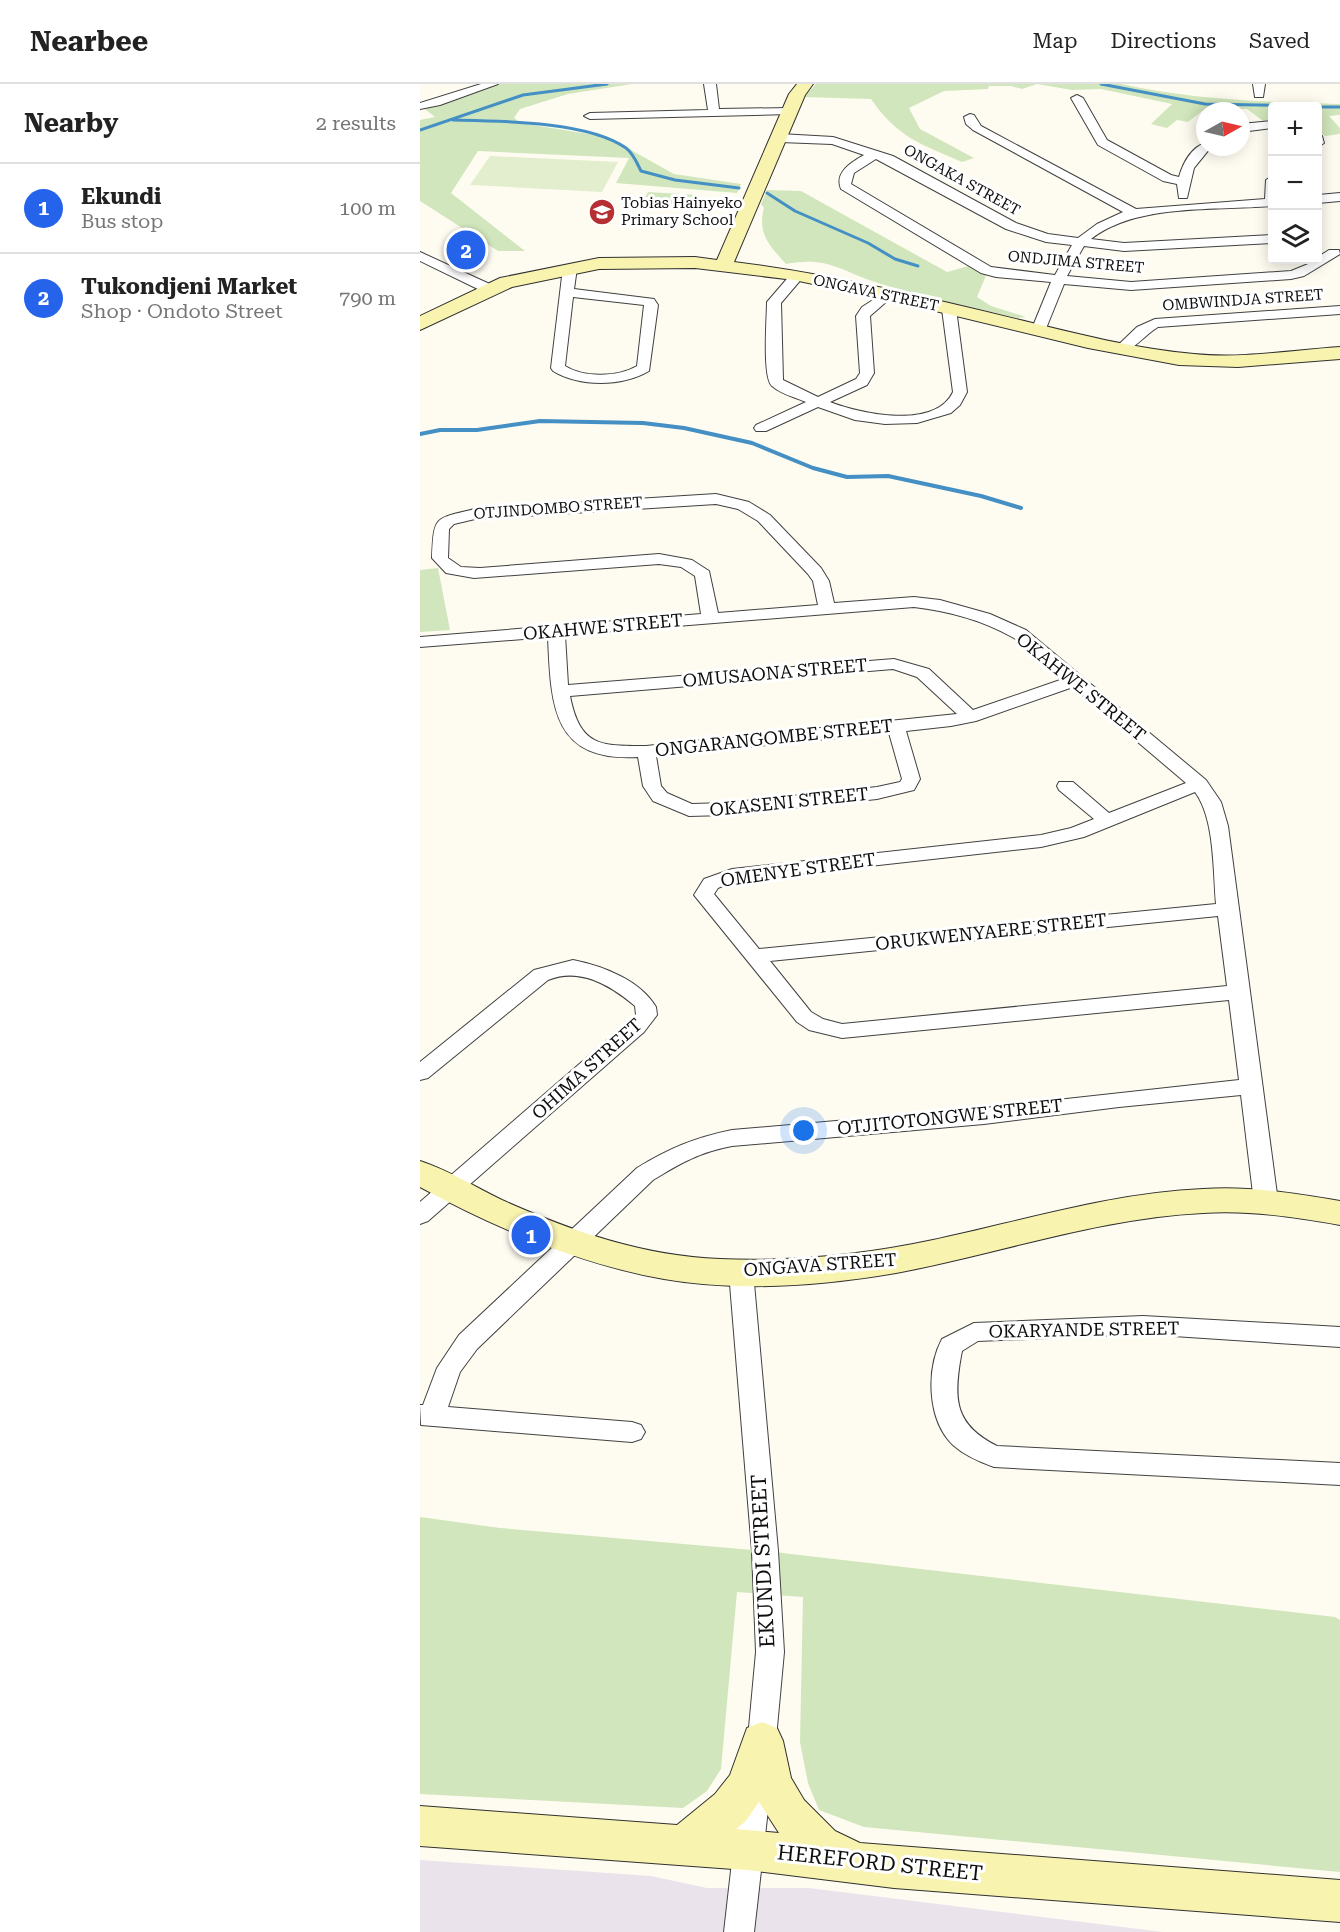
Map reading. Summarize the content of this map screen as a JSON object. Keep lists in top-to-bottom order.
{
  "streets": {
    "street": [
      "ONGAKA STREET",
      "ONDJIMA STREET",
      "ONGAVA STREET",
      "OMBWINDJA STREET",
      "OTJINDOMBO STREET",
      "OKAHWE STREET",
      "OMUSAONA STREET",
      "ONGARANGOMBE STREET",
      "OKASENI STREET",
      "OMENYE STREET",
      "ORUKWENYAERE STREET",
      "OHIMA STREET",
      "OTJITOTONGWE STREET",
      "OKARYANDE STREET",
      "EKUNDI STREET",
      "HEREFORD STREET"
    ]
  },
  "crossings": [
    ["ONGAKA STREET", "ONDJIMA STREET"],
    ["ONGAVA STREET", "OMBWINDJA STREET"],
    ["ONGAVA STREET", "OKAHWE STREET"],
    ["ONGAVA STREET", "OHIMA STREET"],
    ["ONGAVA STREET", "OTJITOTONGWE STREET"],
    ["ONGAVA STREET", "EKUNDI STREET"],
    ["OTJINDOMBO STREET", "OKAHWE STREET"],
    ["OKAHWE STREET", "ONGARANGOMBE STREET"],
    ["OKAHWE STREET", "OMENYE STREET"],
    ["OKAHWE STREET", "ORUKWENYAERE STREET"],
    ["OKAHWE STREET", "OTJITOTONGWE STREET"],
    ["OMUSAONA STREET", "ONGARANGOMBE STREET"],
    ["ONGARANGOMBE STREET", "OKASENI STREET"],
    ["OMENYE STREET", "ORUKWENYAERE STREET"],
    ["EKUNDI STREET", "HEREFORD STREET"]
  ],
  "places": {
    "school or university": ["Tobias Hainyeko Primary School"]
  },
  "north": "right",
  "page": {
    "header": "Nearbee",
    "nav": ["Map", "Directions", "Saved"],
    "heading": ["Nearby", "2 results"],
    "map_buttons": ["+", "−"],
    "list": [
      {
        "mark": "1",
        "name": "Ekundi",
        "note": "Bus stop",
        "value": "100 m"
      },
      {
        "mark": "2",
        "name": "Tukondjeni Market",
        "note": "Shop · Ondoto Street",
        "value": "790 m"
      }
    ],
    "pins": ["2", "1"]
  }
}
